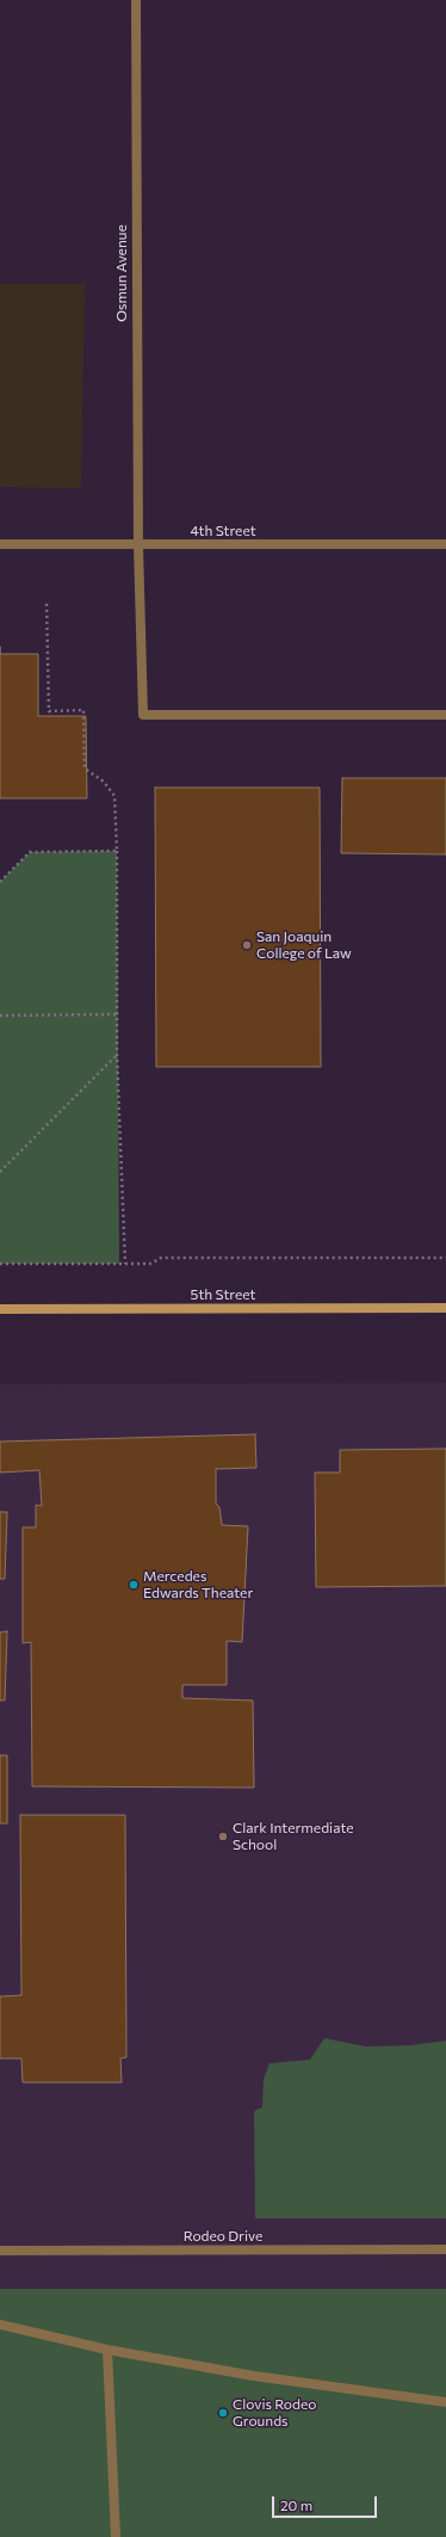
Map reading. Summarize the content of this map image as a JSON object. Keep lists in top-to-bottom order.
{
  "streets": {
    "main road": ["5th Street"],
    "street": ["Osmun Avenue", "4th Street", "Rodeo Drive"]
  },
  "crossings": [
    ["Osmun Avenue", "4th Street"]
  ],
  "places": [
    "San Joaquin College of Law",
    "Mercedes Edwards Theater",
    "Clark Intermediate School",
    "Clovis Rodeo Grounds"
  ],
  "scale_bar": "20 m"
}
